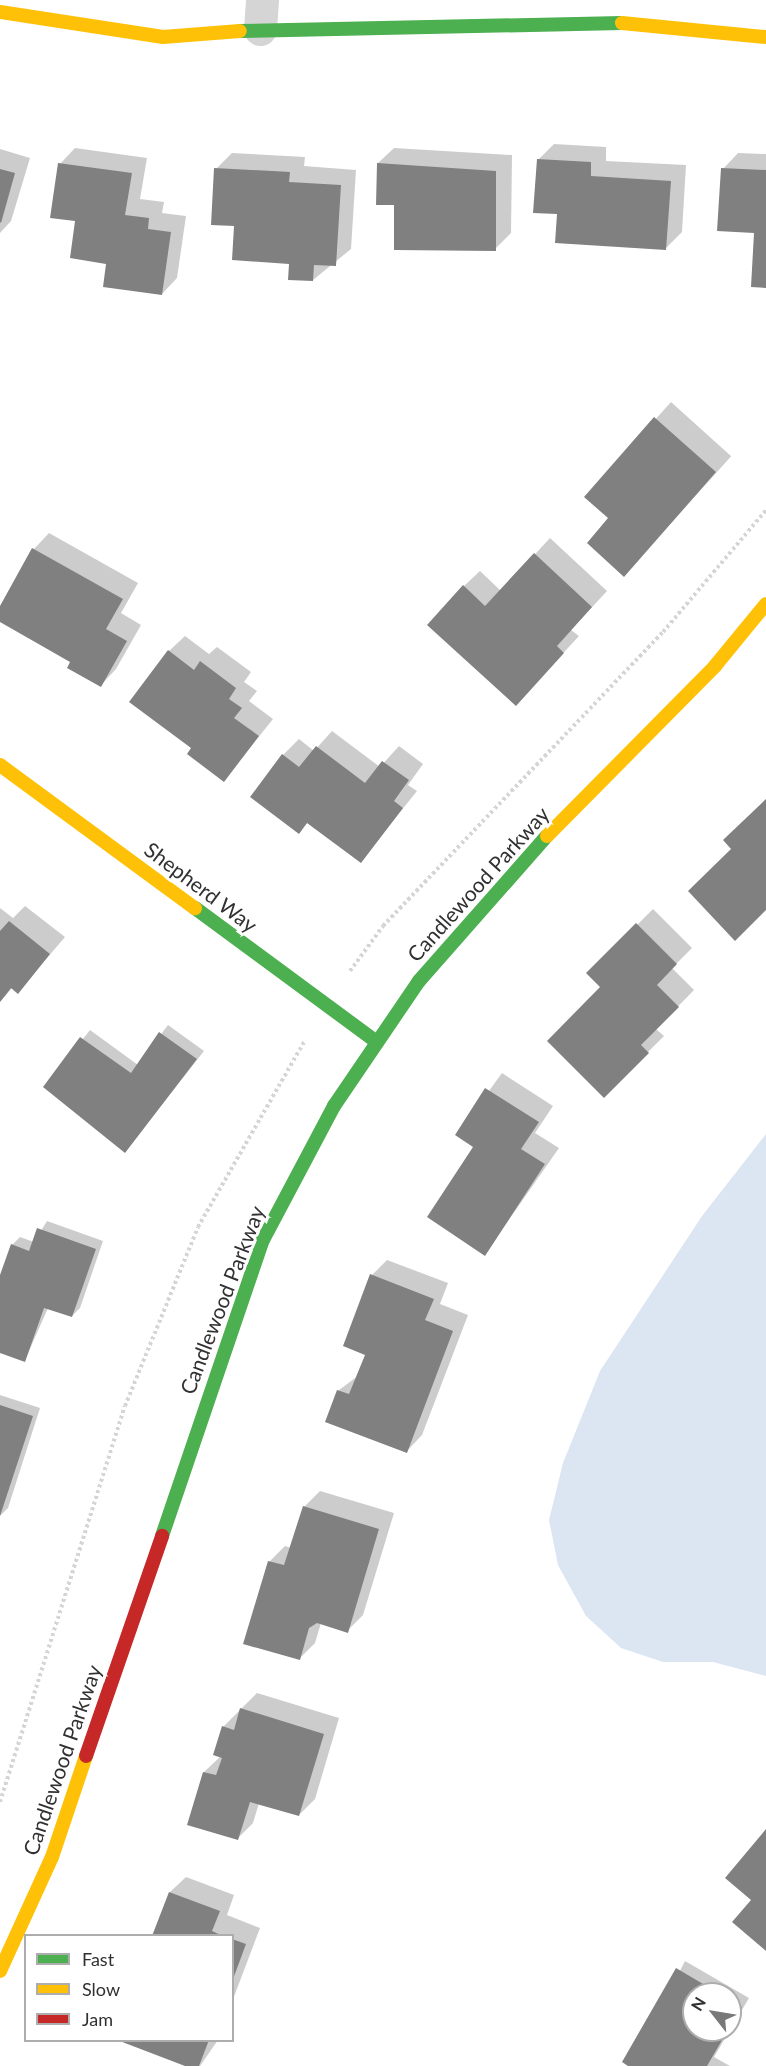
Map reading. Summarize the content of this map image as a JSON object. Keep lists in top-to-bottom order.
{
  "streets": {
    "street": ["Candlewood Parkway", "Shepherd Way"]
  },
  "crossings": [
    ["Candlewood Parkway", "Shepherd Way"]
  ],
  "legend": ["Fast", "Slow", "Jam"],
  "north": "top left"
}
